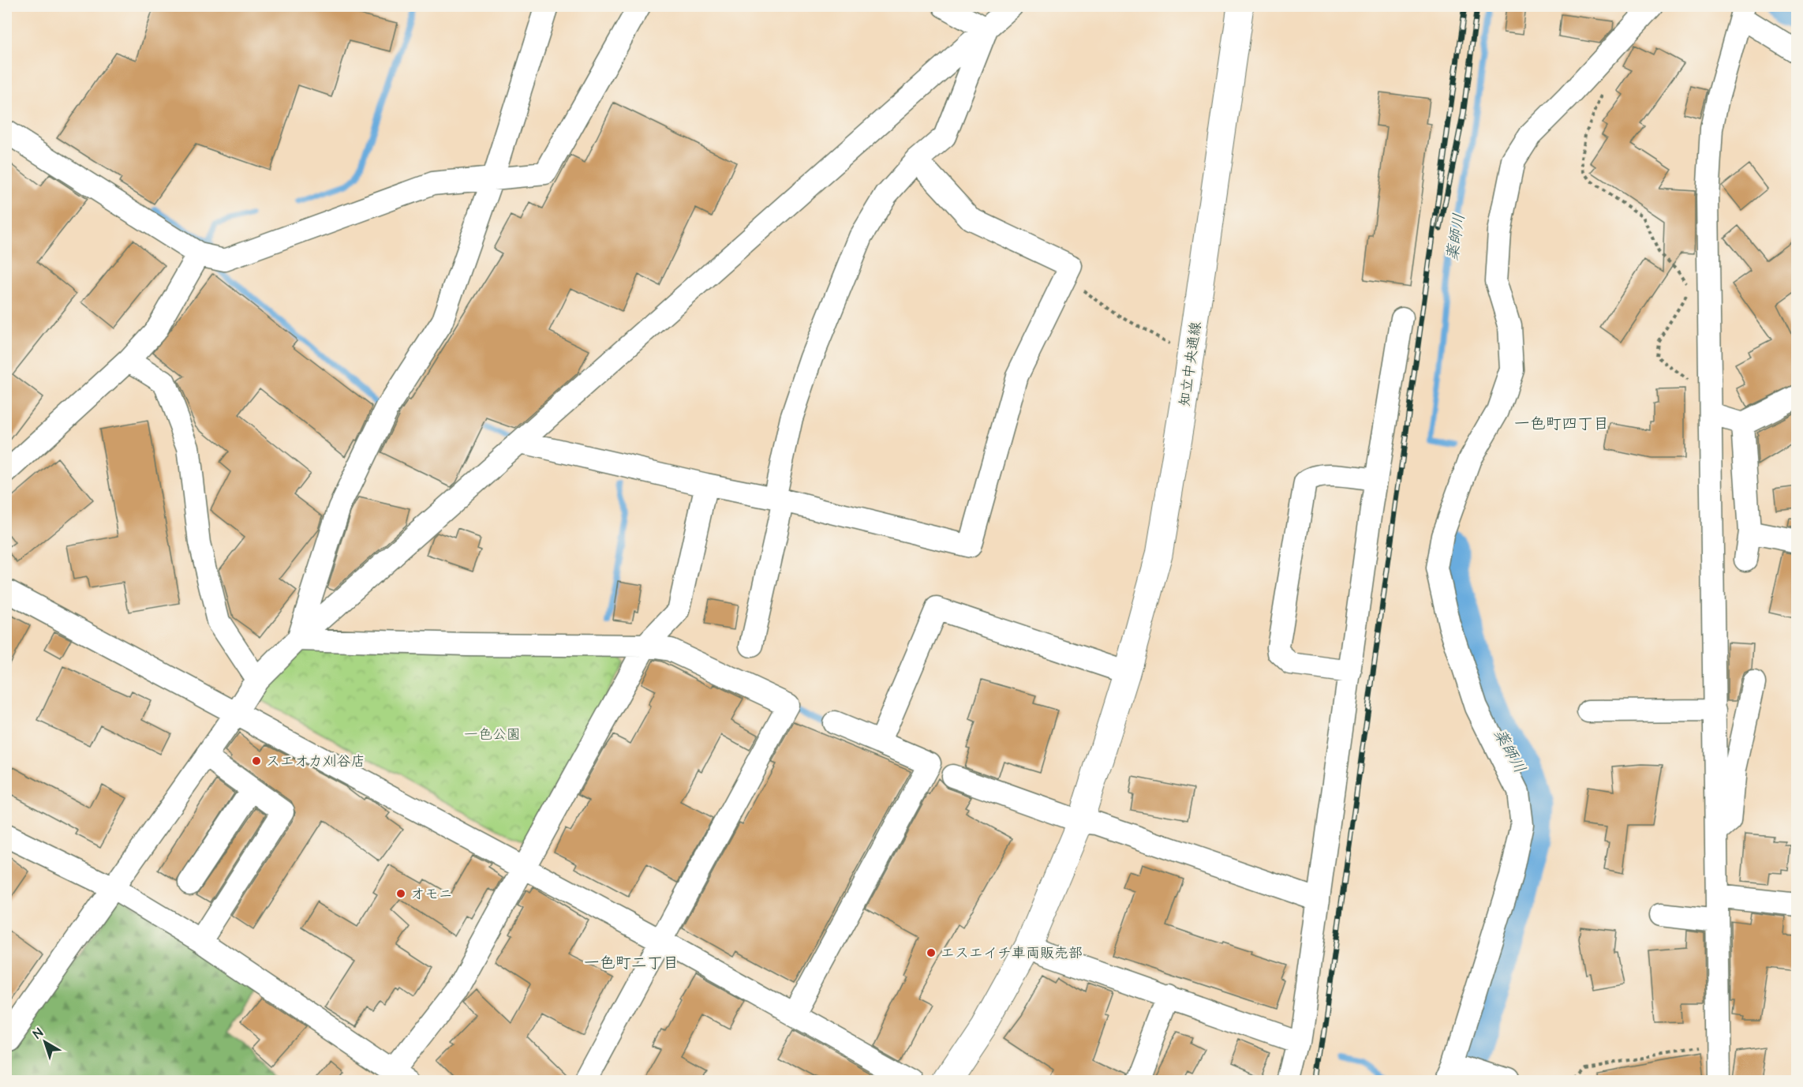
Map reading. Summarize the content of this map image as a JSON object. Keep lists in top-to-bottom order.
{
  "streets": {
    "street": ["知立中央通線"]
  },
  "districts": ["一色町四丁目", "一色町二丁目"],
  "water": ["薬師川"],
  "parks": ["一色公園"],
  "places": ["スエオカ刈谷店", "オモニ", "エスエイチ車両販売部"],
  "north": "top left"
}
